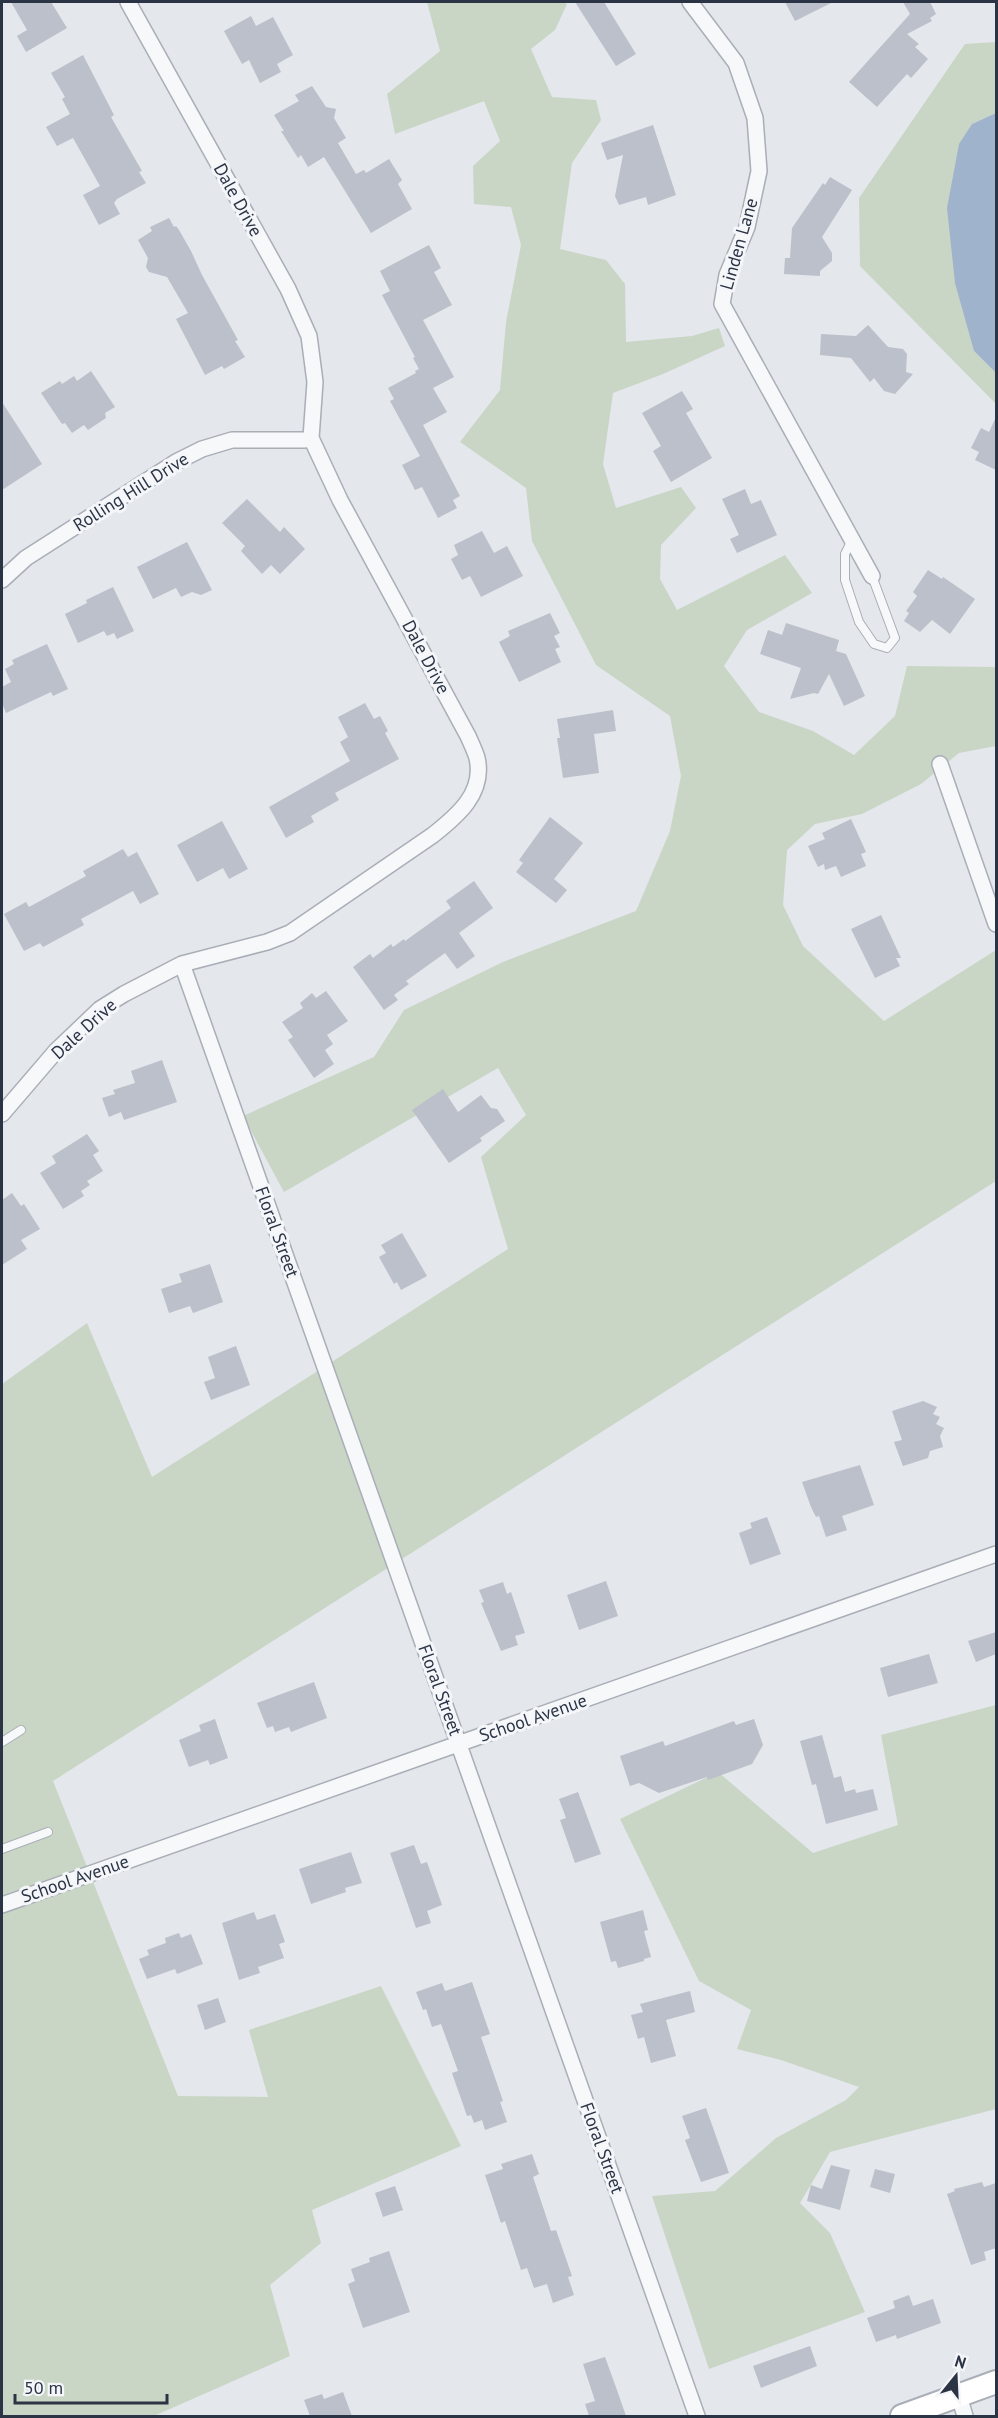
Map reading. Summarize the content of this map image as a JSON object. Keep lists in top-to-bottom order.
{
  "streets": {
    "street": [
      "Dale Drive",
      "Linden Lane",
      "Rolling Hill Drive",
      "Floral Street",
      "School Avenue"
    ]
  },
  "crossings": [
    ["Dale Drive", "Rolling Hill Drive"],
    ["Dale Drive", "Floral Street"],
    ["Floral Street", "School Avenue"]
  ],
  "scale_bar": "50 m",
  "north": "top"
}
